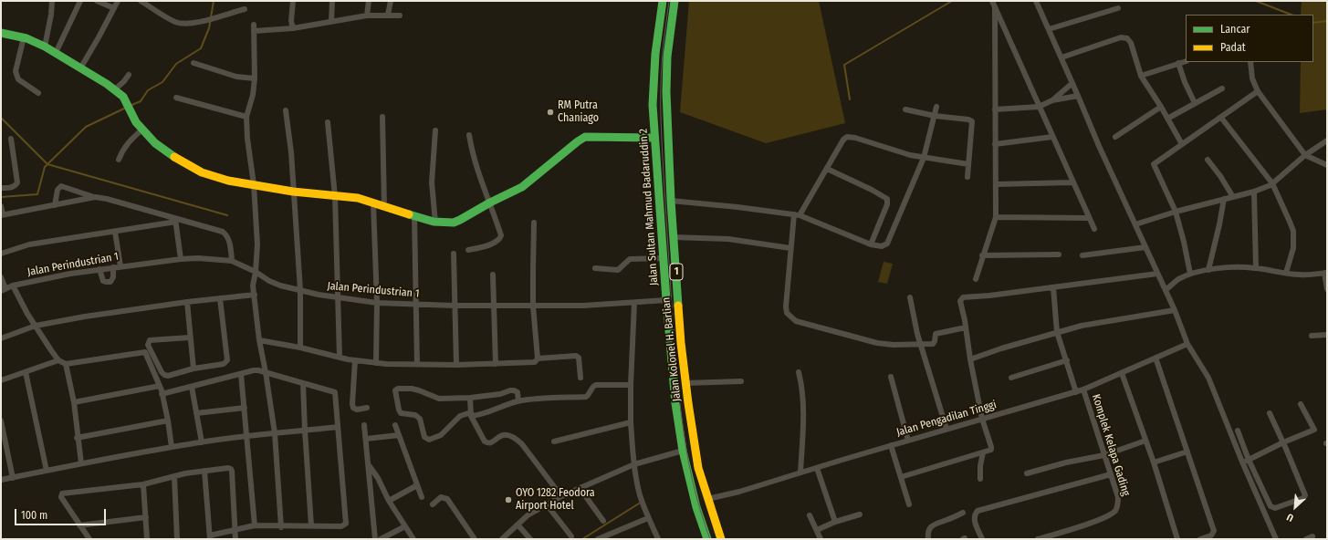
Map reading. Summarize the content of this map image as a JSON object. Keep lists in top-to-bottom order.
{
  "streets": {
    "main road": ["Jalan Sultan Mahmud Badaruddin 2", "1", "Jalan Kolonel H. Barlian"],
    "street": ["Jalan Perindustrian 1", "Jalan Pengadilan Tinggi", "Komplek Kelapa Gading"]
  },
  "crossings": [
    ["Jalan Sultan Mahmud Badaruddin 2", "Jalan Perindustrian 1"],
    ["Jalan Kolonel H. Barlian", "Jalan Pengadilan Tinggi"],
    ["Jalan Pengadilan Tinggi", "Komplek Kelapa Gading"]
  ],
  "places": ["RM Putra Chaniago", "OYO 1282 Feodora Airport Hotel"],
  "legend": ["Lancar", "Padat"],
  "scale_bar": "100 m",
  "north": "bottom left"
}
